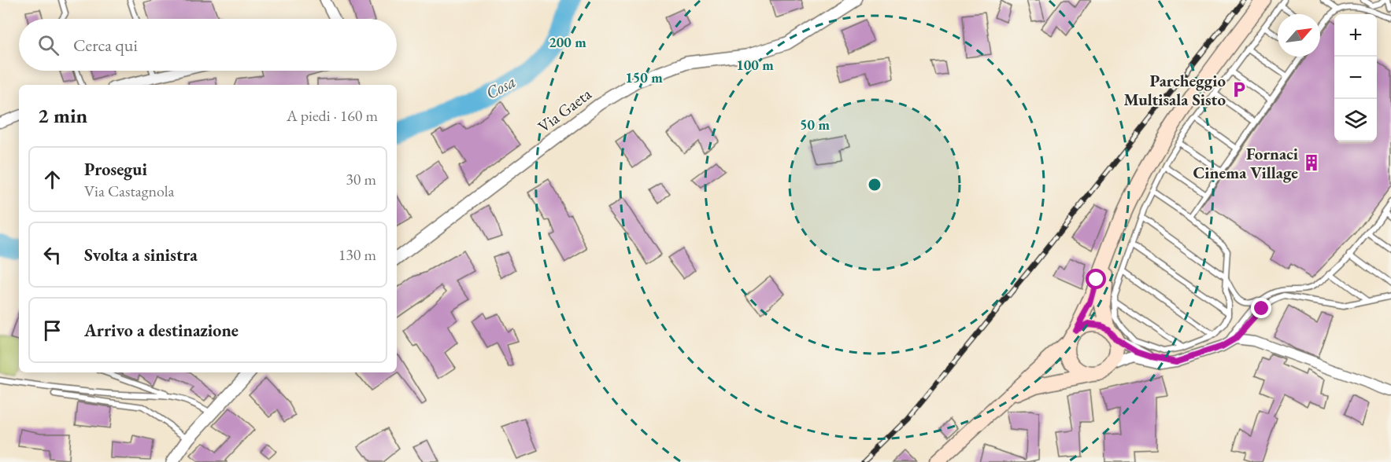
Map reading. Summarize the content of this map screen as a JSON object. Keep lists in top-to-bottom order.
{
  "streets": {
    "street": ["Via Gaeta"]
  },
  "water": ["Cosa"],
  "places": {
    "parking": ["Parcheggio Multisala Sisto"],
    "building": ["Fornaci Cinema Village"]
  },
  "north": "top right",
  "page": {
    "map_buttons": ["+", "−"],
    "search": "Cerca qui",
    "heading": ["2 min", "A piedi · 160 m"],
    "list": [
      ["Prosegui", "Via Castagnola", "30 m"],
      ["Svolta a sinistra", "130 m"],
      "Arrivo a destinazione"
    ]
  },
  "rings": [
    "200 m",
    "100 m",
    "150 m",
    "50 m"
  ]
}
